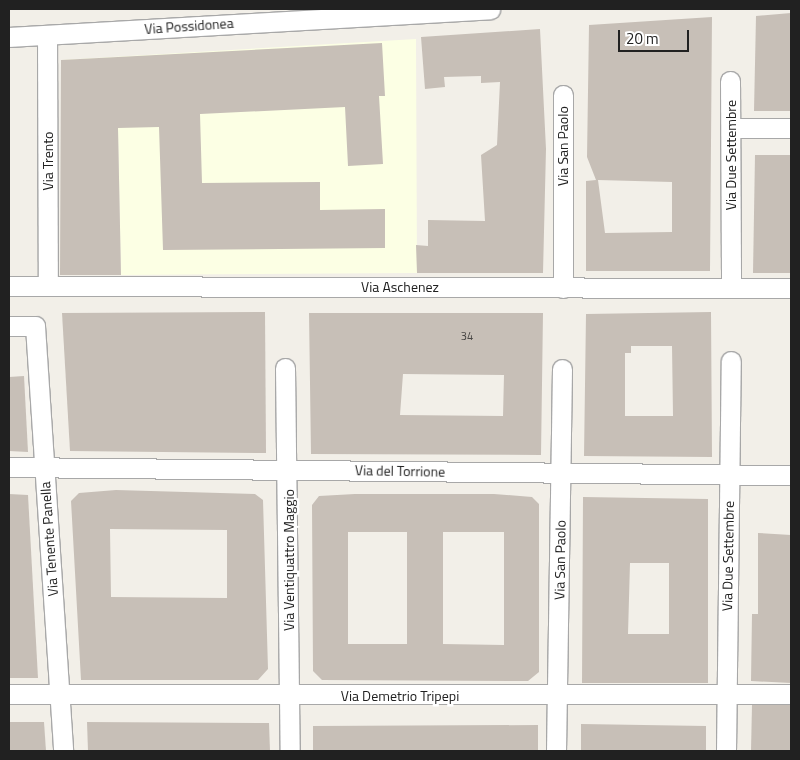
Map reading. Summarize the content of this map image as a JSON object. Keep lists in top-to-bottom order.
{
  "streets": {
    "street": [
      "Via Possidonea",
      "Via San Paolo",
      "Via Due Settembre",
      "Via Trento",
      "Via Aschenez",
      "Via del Torrione",
      "Via Tenente Panella",
      "Via Ventiquattro Maggio",
      "Via Demetrio Tripepi"
    ]
  },
  "crossings": [
    ["Via Possidonea", "Via Trento"],
    ["Via San Paolo", "Via Aschenez"],
    ["Via San Paolo", "Via del Torrione"],
    ["Via San Paolo", "Via Demetrio Tripepi"],
    ["Via Due Settembre", "Via Aschenez"],
    ["Via Due Settembre", "Via del Torrione"],
    ["Via Due Settembre", "Via Demetrio Tripepi"],
    ["Via Trento", "Via Aschenez"],
    ["Via del Torrione", "Via Tenente Panella"],
    ["Via del Torrione", "Via Ventiquattro Maggio"],
    ["Via Tenente Panella", "Via Demetrio Tripepi"],
    ["Via Ventiquattro Maggio", "Via Demetrio Tripepi"]
  ],
  "house_numbers": ["34"],
  "scale_bar": "20 m"
}
